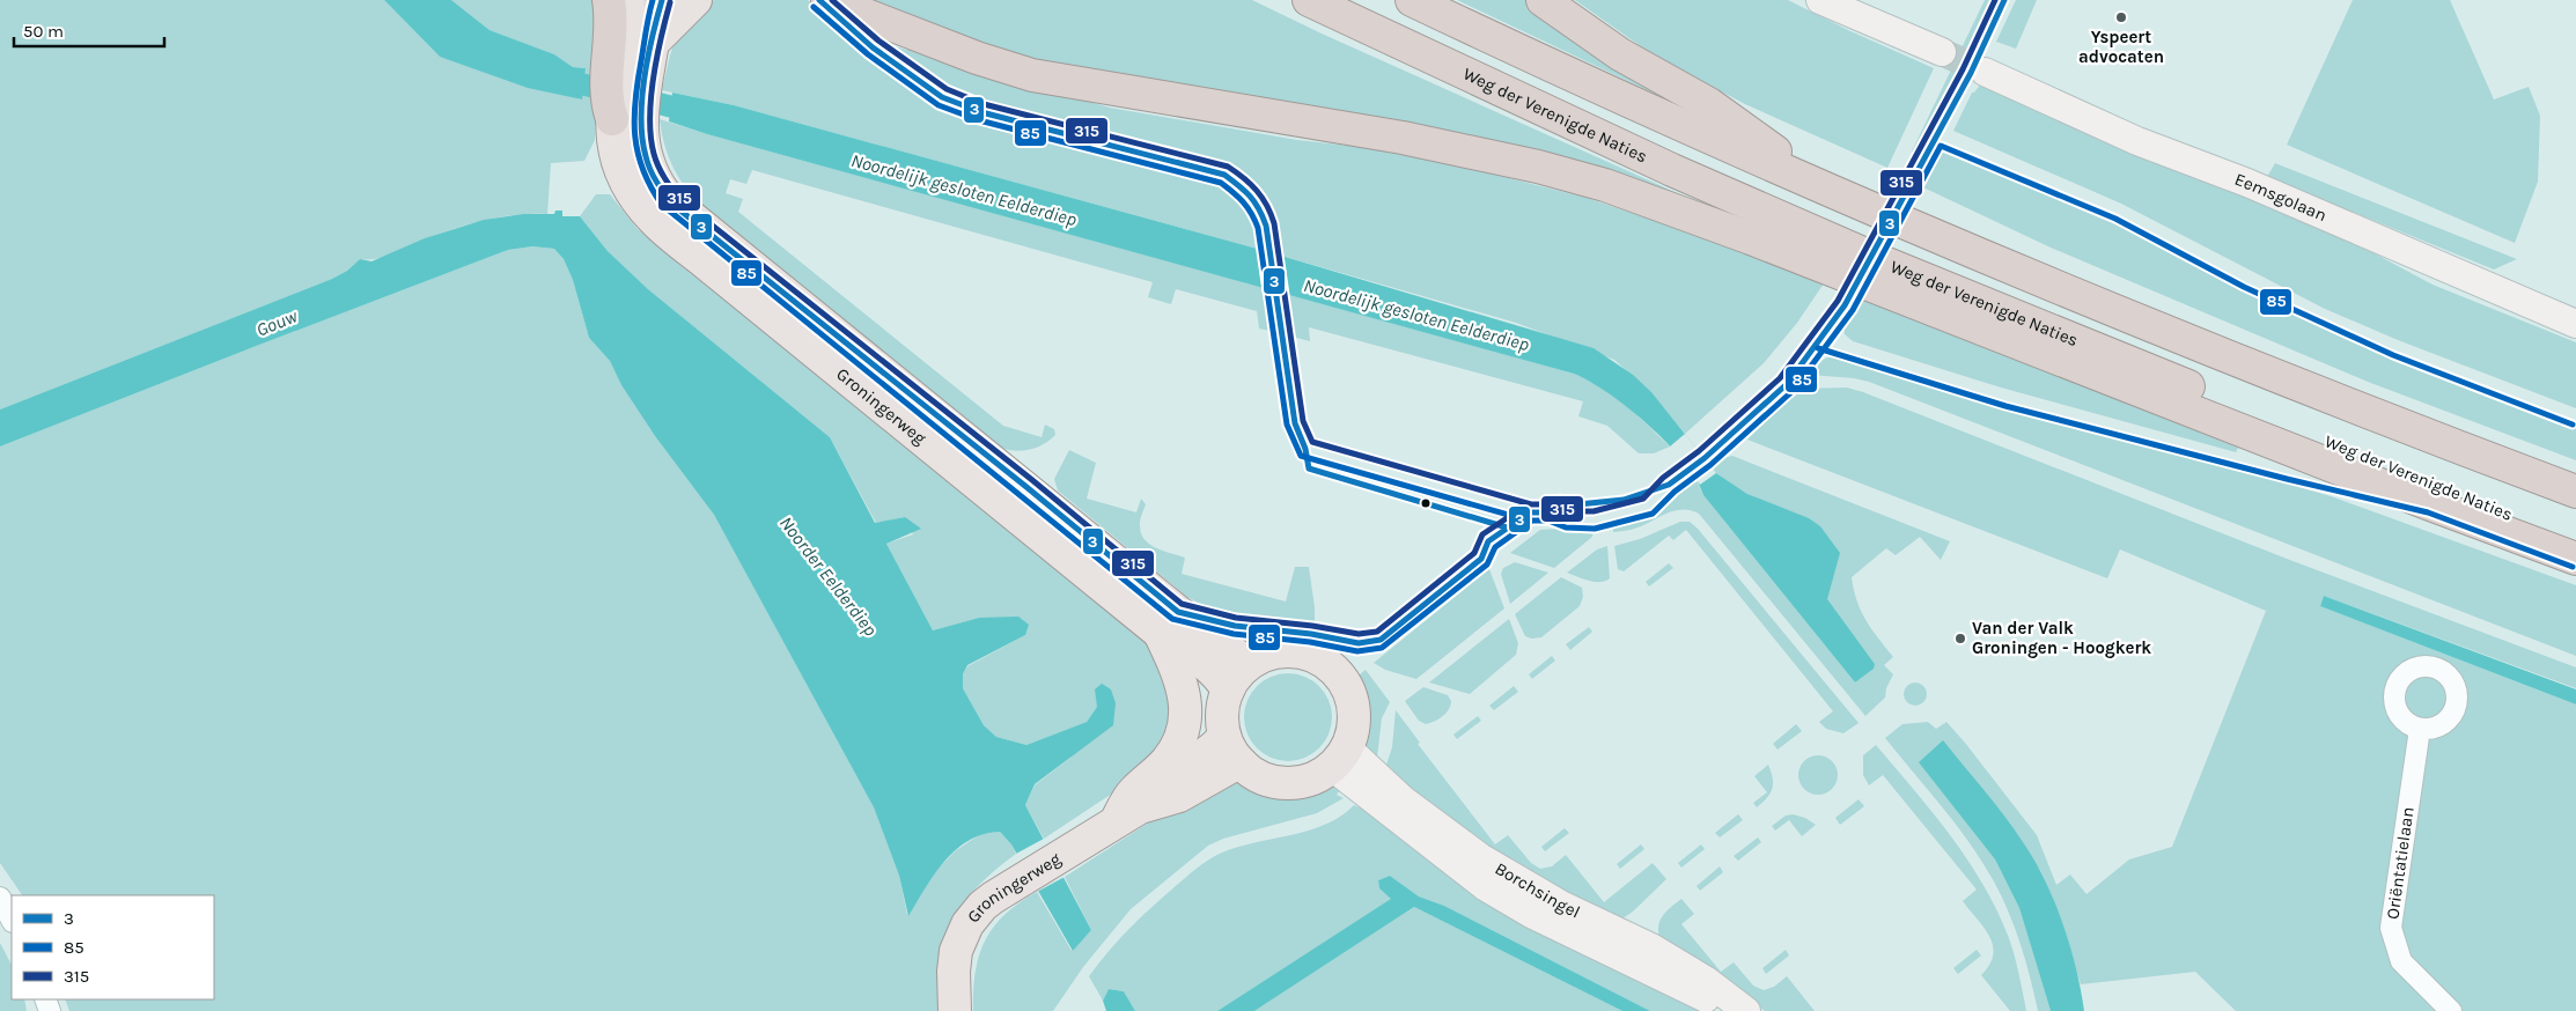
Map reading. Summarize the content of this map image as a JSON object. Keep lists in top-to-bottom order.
{
  "streets": {
    "highway": ["Weg der Verenigde Naties"],
    "main road": ["Eemsgolaan", "Groningerweg", "Borchsingel"],
    "street": ["Oriëntatielaan"]
  },
  "crossings": [
    ["Groningerweg", "Borchsingel"]
  ],
  "water": ["Noordelijk gesloten Eelderdiep", "Gouw", "Noorder Eelderdiep"],
  "places": ["Yspeert advocaten", "Van der Valk Groningen - Hoogkerk"],
  "lines": ["transit line 3", "transit line 85", "transit line 315"],
  "legend": ["3", "85", "315"],
  "scale_bar": "50 m"
}
